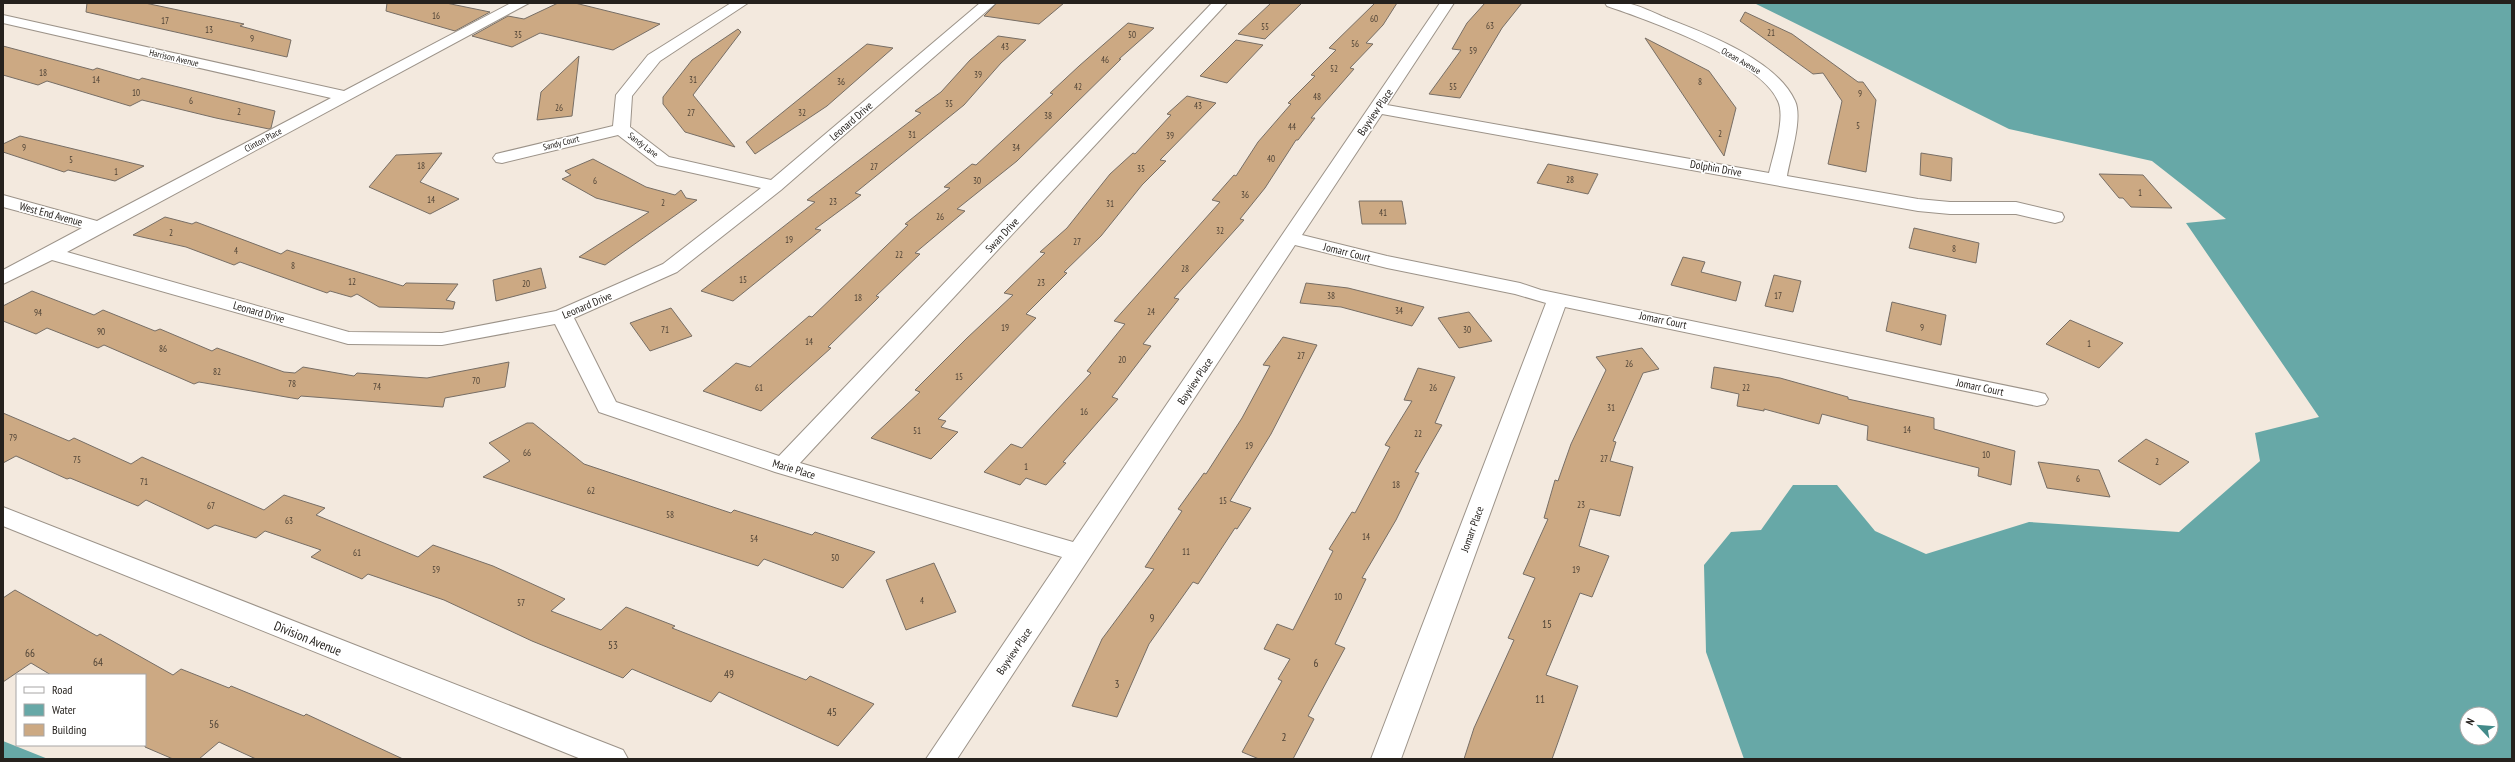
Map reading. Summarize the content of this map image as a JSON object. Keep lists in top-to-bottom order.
{
  "streets": {
    "street": [
      "Harrison Avenue",
      "Ocean Avenue",
      "Bayview Place",
      "Leonard Drive",
      "Clinton Place",
      "Sandy Court",
      "Sandy Lane",
      "Dolphin Drive",
      "West End Avenue",
      "Swan Drive",
      "Jomarr Court",
      "Marie Place",
      "Jomarr Place",
      "Division Avenue"
    ]
  },
  "crossings": [
    ["Harrison Avenue", "Clinton Place"],
    ["Ocean Avenue", "Dolphin Drive"],
    ["Bayview Place", "Dolphin Drive"],
    ["Bayview Place", "Jomarr Court"],
    ["Bayview Place", "Marie Place"],
    ["Leonard Drive", "Clinton Place"],
    ["Leonard Drive", "Sandy Lane"],
    ["Leonard Drive", "Marie Place"],
    ["Clinton Place", "West End Avenue"],
    ["Sandy Court", "Sandy Lane"],
    ["Swan Drive", "Marie Place"],
    ["Jomarr Court", "Jomarr Place"]
  ],
  "house_numbers": [
    "16",
    "60",
    "17",
    "63",
    "55",
    "13",
    "21",
    "35",
    "50",
    "9",
    "56",
    "43",
    "59",
    "46",
    "52",
    "18",
    "39",
    "14",
    "31",
    "36",
    "8",
    "42",
    "55",
    "10",
    "9",
    "48",
    "6",
    "35",
    "43",
    "26",
    "2",
    "27",
    "32",
    "38",
    "5",
    "44",
    "2",
    "31",
    "39",
    "9",
    "34",
    "40",
    "5",
    "18",
    "27",
    "35",
    "1",
    "28",
    "6",
    "30",
    "1",
    "36",
    "14",
    "23",
    "2",
    "31",
    "41",
    "26",
    "32",
    "2",
    "19",
    "27",
    "8",
    "4",
    "22",
    "8",
    "28",
    "15",
    "12",
    "23",
    "20",
    "38",
    "17",
    "18",
    "34",
    "24",
    "94",
    "19",
    "9",
    "71",
    "30",
    "90",
    "14",
    "1",
    "86",
    "27",
    "20",
    "26",
    "82",
    "15",
    "70",
    "78",
    "74",
    "61",
    "26",
    "22",
    "31",
    "16",
    "14",
    "51",
    "22",
    "79",
    "19",
    "66",
    "10",
    "27",
    "75",
    "2",
    "1",
    "6",
    "71",
    "18",
    "62",
    "15",
    "23",
    "67",
    "58",
    "63",
    "14",
    "54",
    "11",
    "61",
    "50",
    "59",
    "19",
    "10",
    "4",
    "57",
    "9",
    "15",
    "53",
    "66",
    "64",
    "6",
    "49",
    "3",
    "11",
    "45",
    "56",
    "2"
  ],
  "legend": ["Road", "Water", "Building"],
  "north": "top left"
}
